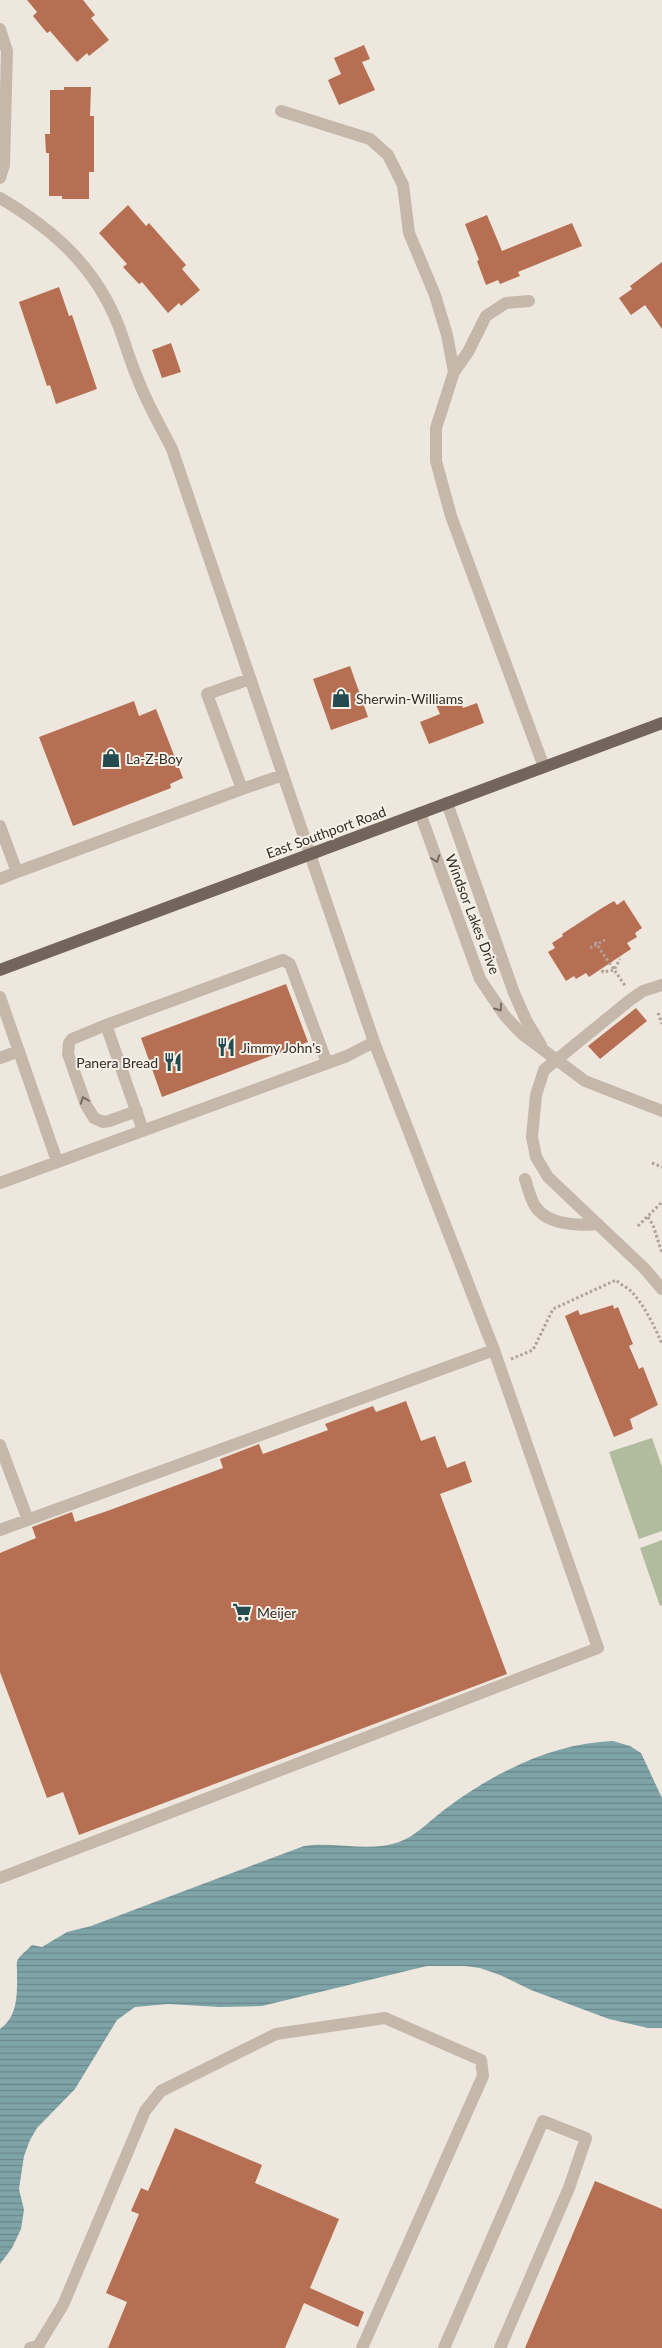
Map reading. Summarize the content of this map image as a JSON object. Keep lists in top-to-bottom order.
{
  "streets": {
    "main road": ["East Southport Road"],
    "street": ["Windsor Lakes Drive"]
  },
  "crossings": [
    ["East Southport Road", "Windsor Lakes Drive"]
  ],
  "places": {
    "shop": ["Sherwin-Williams", "La-Z-Boy"],
    "restaurant": ["Jimmy John's", "Panera Bread"],
    "supermarket": ["Meijer"]
  }
}
